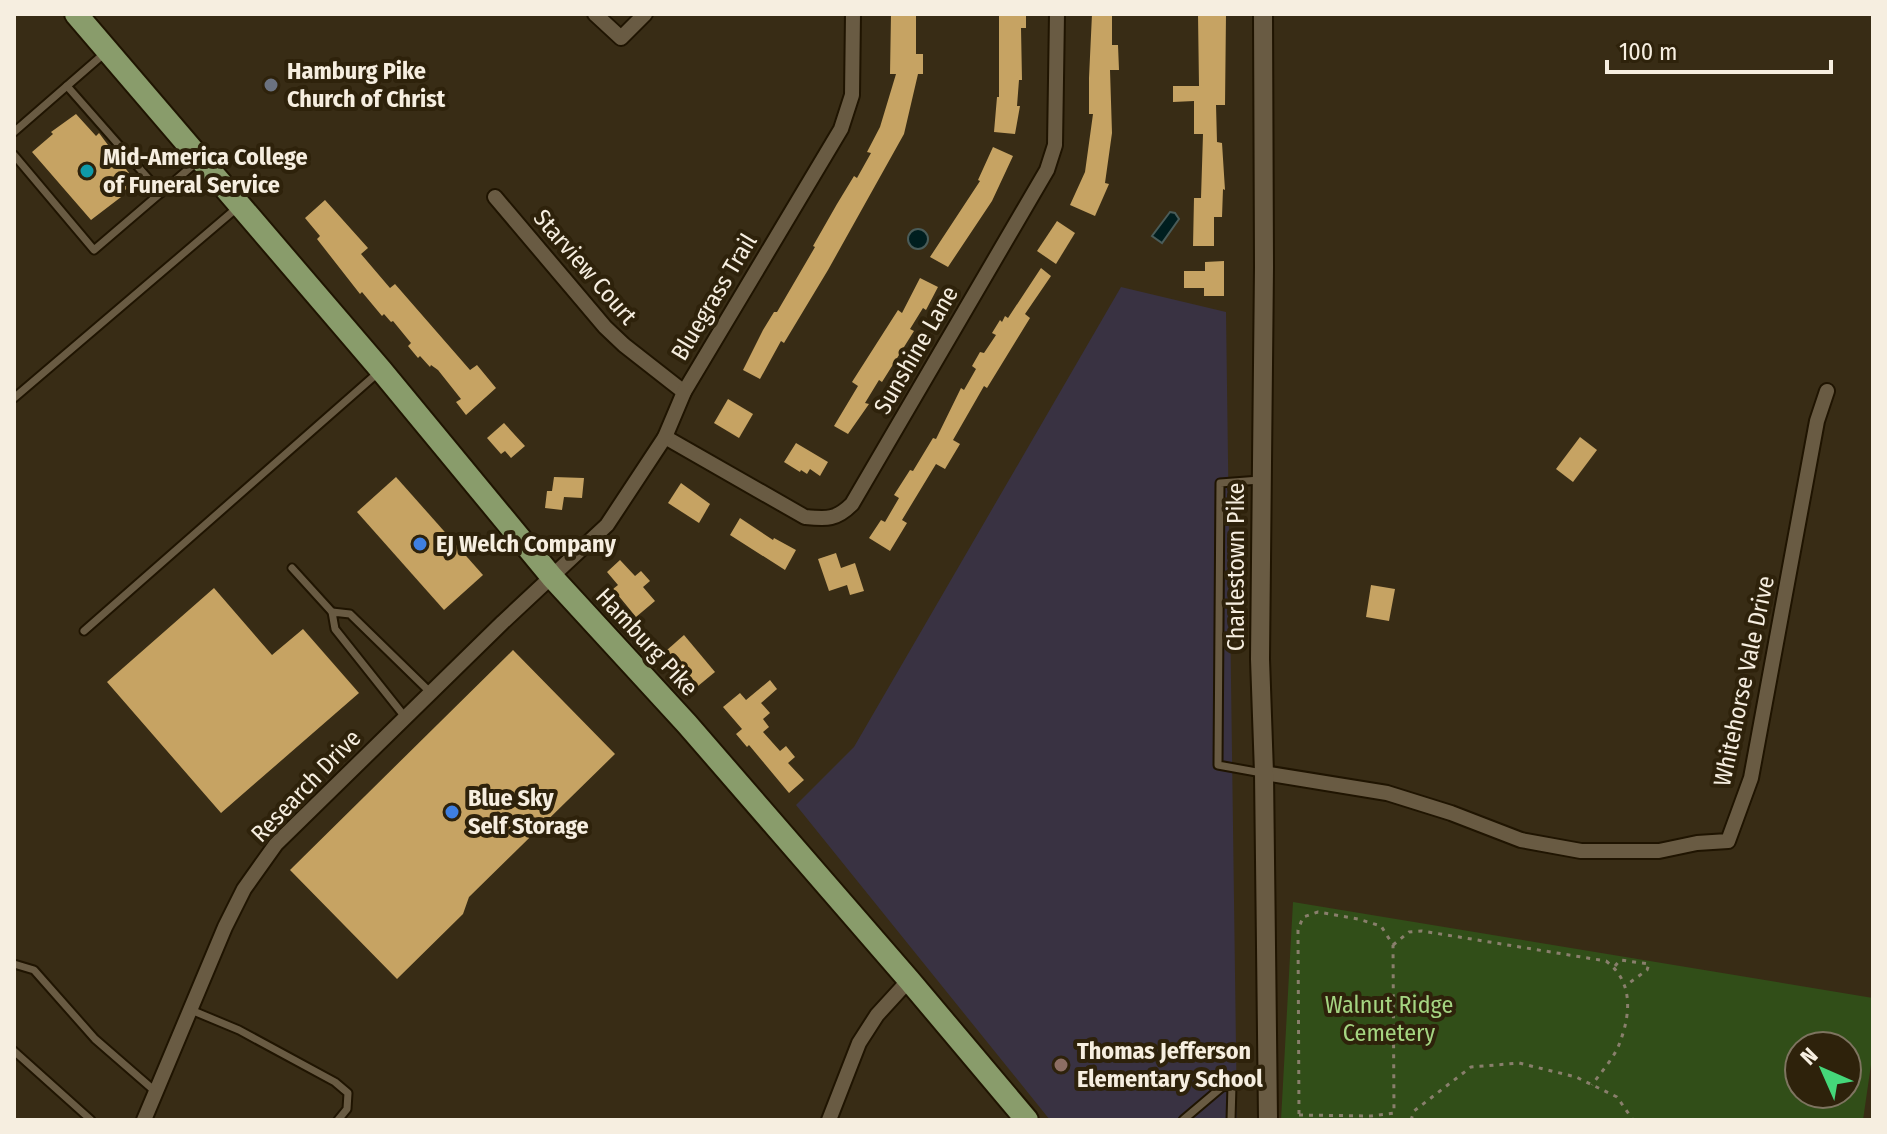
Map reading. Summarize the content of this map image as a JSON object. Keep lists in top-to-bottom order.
{
  "streets": {
    "main road": ["Hamburg Pike"],
    "street": [
      "Starview Court",
      "Bluegrass Trail",
      "Sunshine Lane",
      "Charlestown Pike",
      "Whitehorse Vale Drive",
      "Research Drive"
    ]
  },
  "crossings": [
    ["Starview Court", "Bluegrass Trail"],
    ["Bluegrass Trail", "Sunshine Lane"],
    ["Bluegrass Trail", "Hamburg Pike"],
    ["Bluegrass Trail", "Research Drive"],
    ["Charlestown Pike", "Whitehorse Vale Drive"],
    ["Hamburg Pike", "Research Drive"]
  ],
  "parks": ["Walnut Ridge Cemetery"],
  "places": [
    "Hamburg Pike Church of Christ",
    "Mid-America College of Funeral Service",
    "EJ Welch Company",
    "Blue Sky Self Storage",
    "Thomas Jefferson Elementary School"
  ],
  "scale_bar": "100 m",
  "north": "top left"
}
